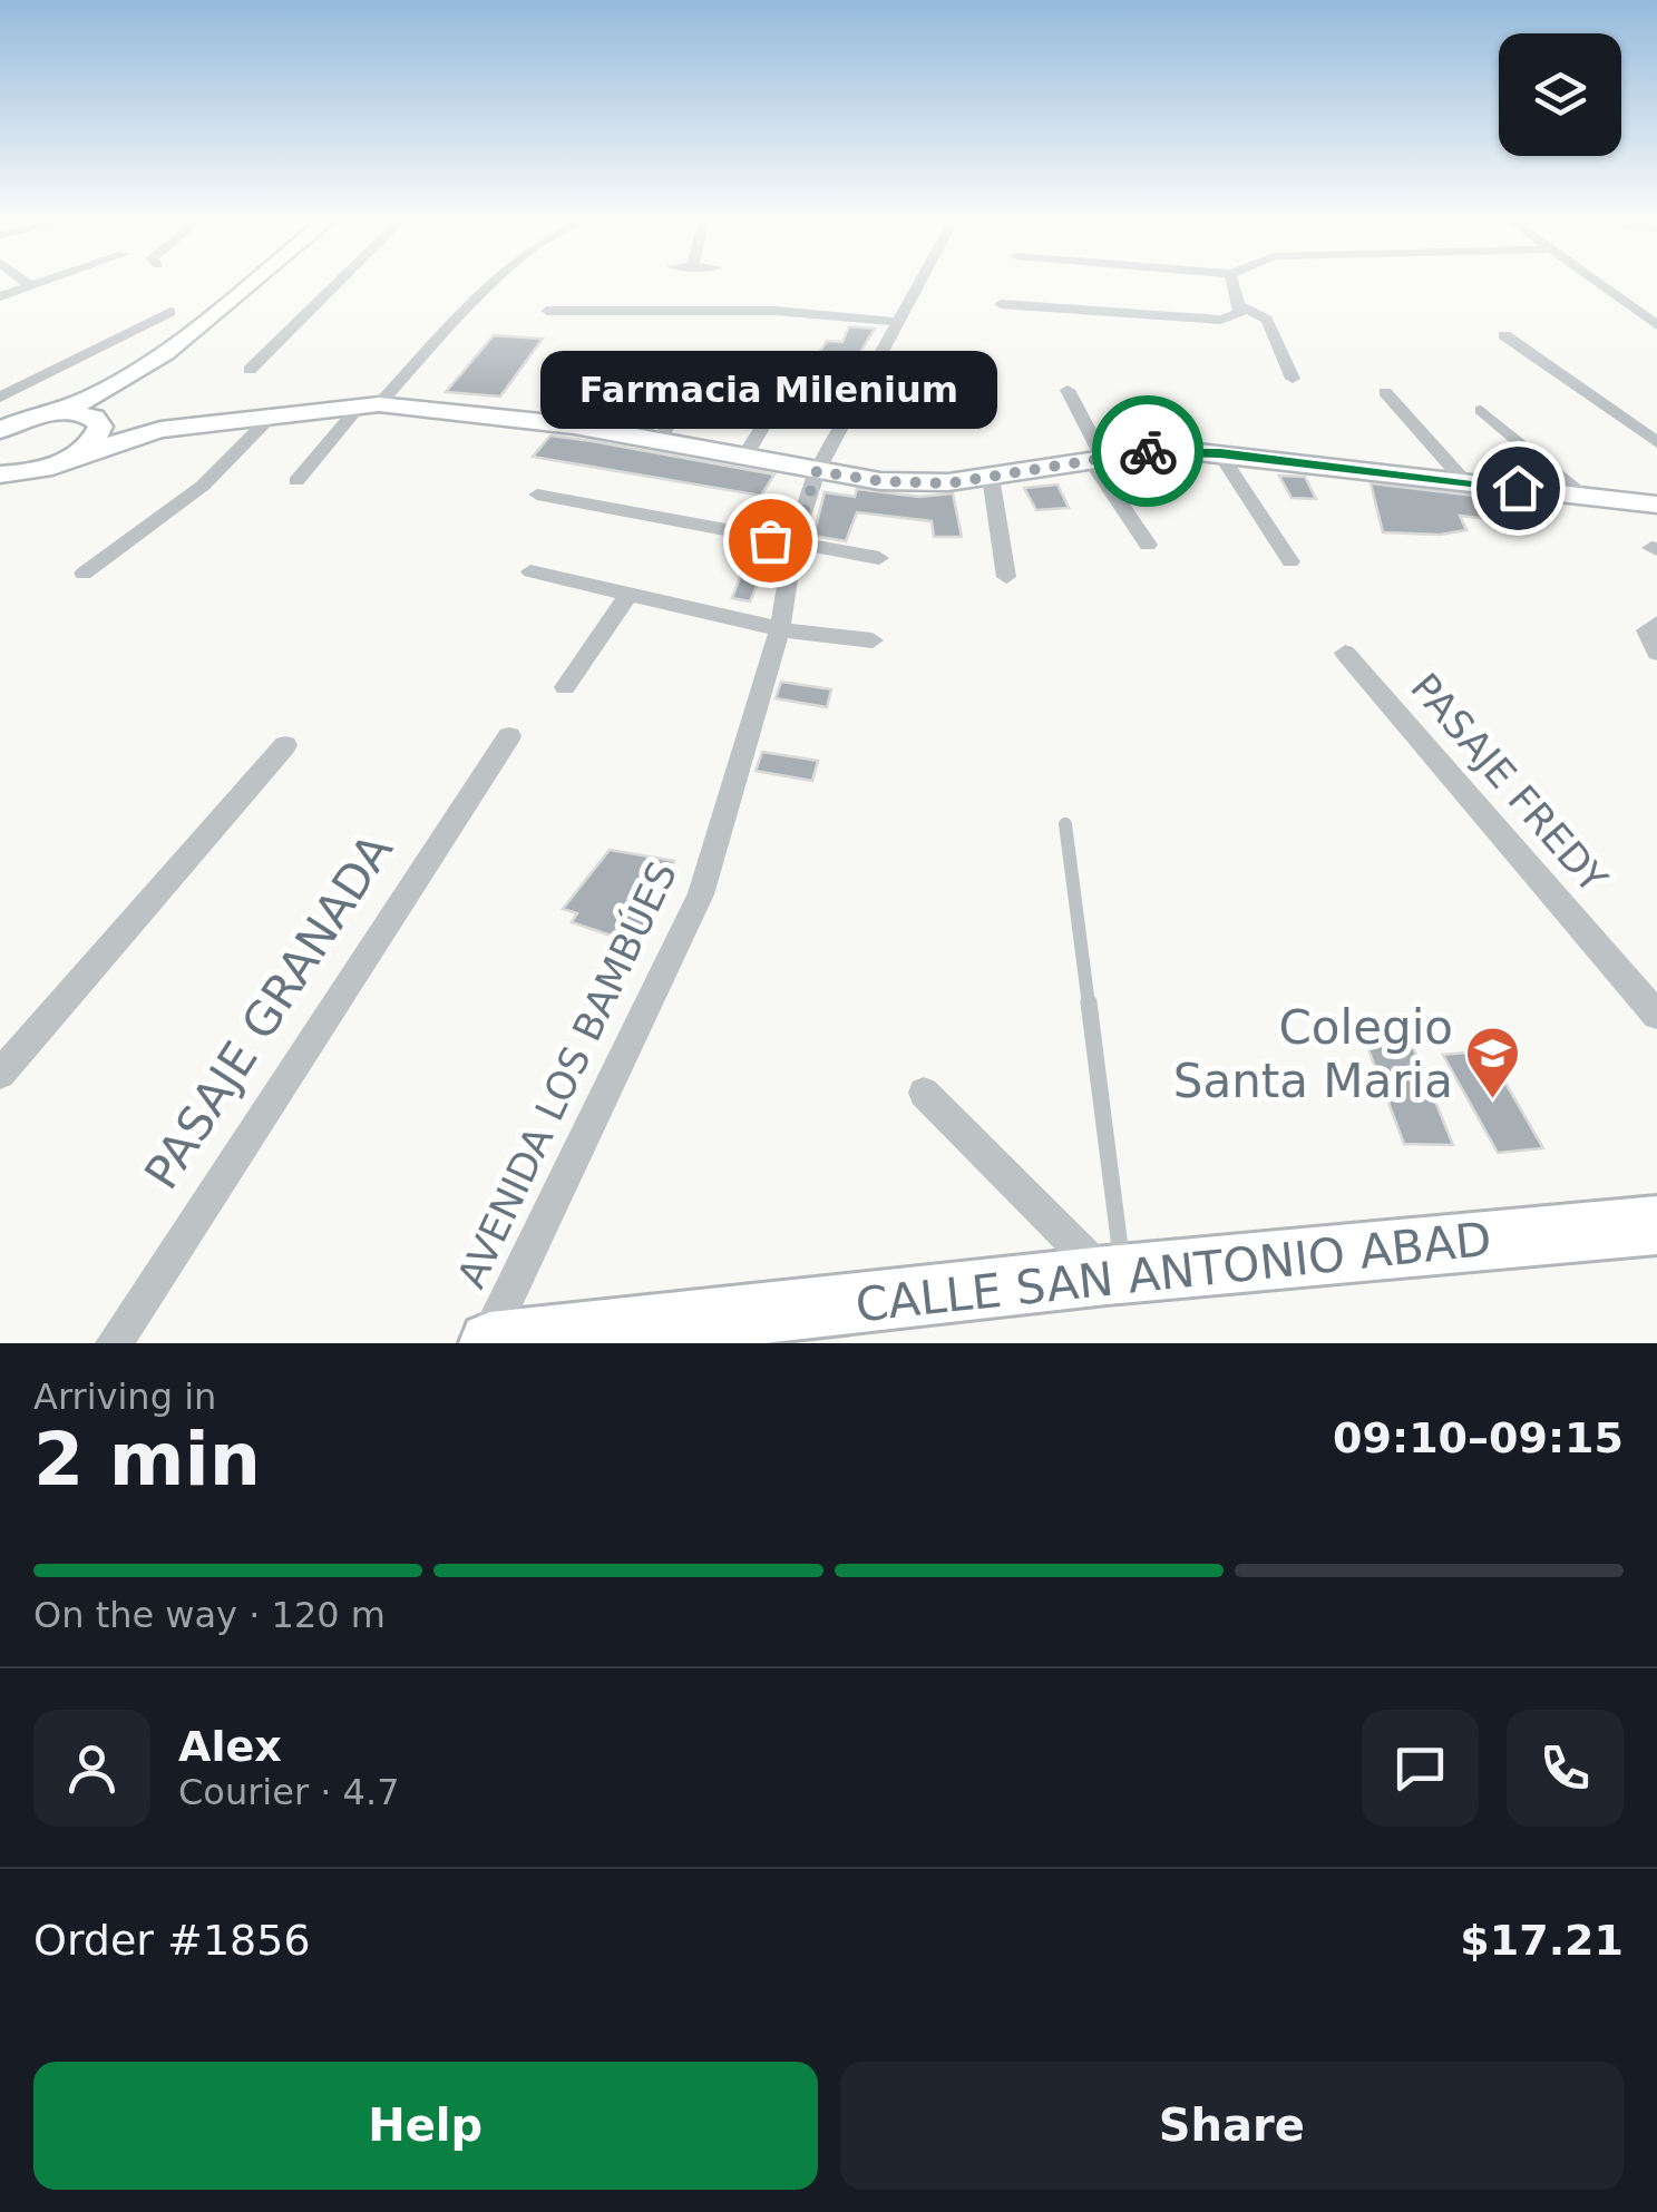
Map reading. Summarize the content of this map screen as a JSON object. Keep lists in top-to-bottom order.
{
  "streets": {
    "main road": ["CALLE SAN ANTONIO ABAD"],
    "street": ["PASAJE FREDY", "PASAJE GRANADA", "AVENIDA LOS BAMBÚES"]
  },
  "crossings": [
    ["AVENIDA LOS BAMBÚES", "CALLE SAN ANTONIO ABAD"]
  ],
  "places": {
    "other": ["Farmacia Milenium"],
    "school or university": ["Colegio Santa Maria"]
  },
  "page": {
    "bubble": "Farmacia Milenium",
    "heading": ["2 min", "Arriving in", "09:10–09:15"],
    "panel": [
      "Alex",
      "Courier · 4.7",
      "Order #1856",
      "$17.21"
    ],
    "bar": "On the way · 120 m",
    "buttons": ["Help", "Share"]
  }
}
